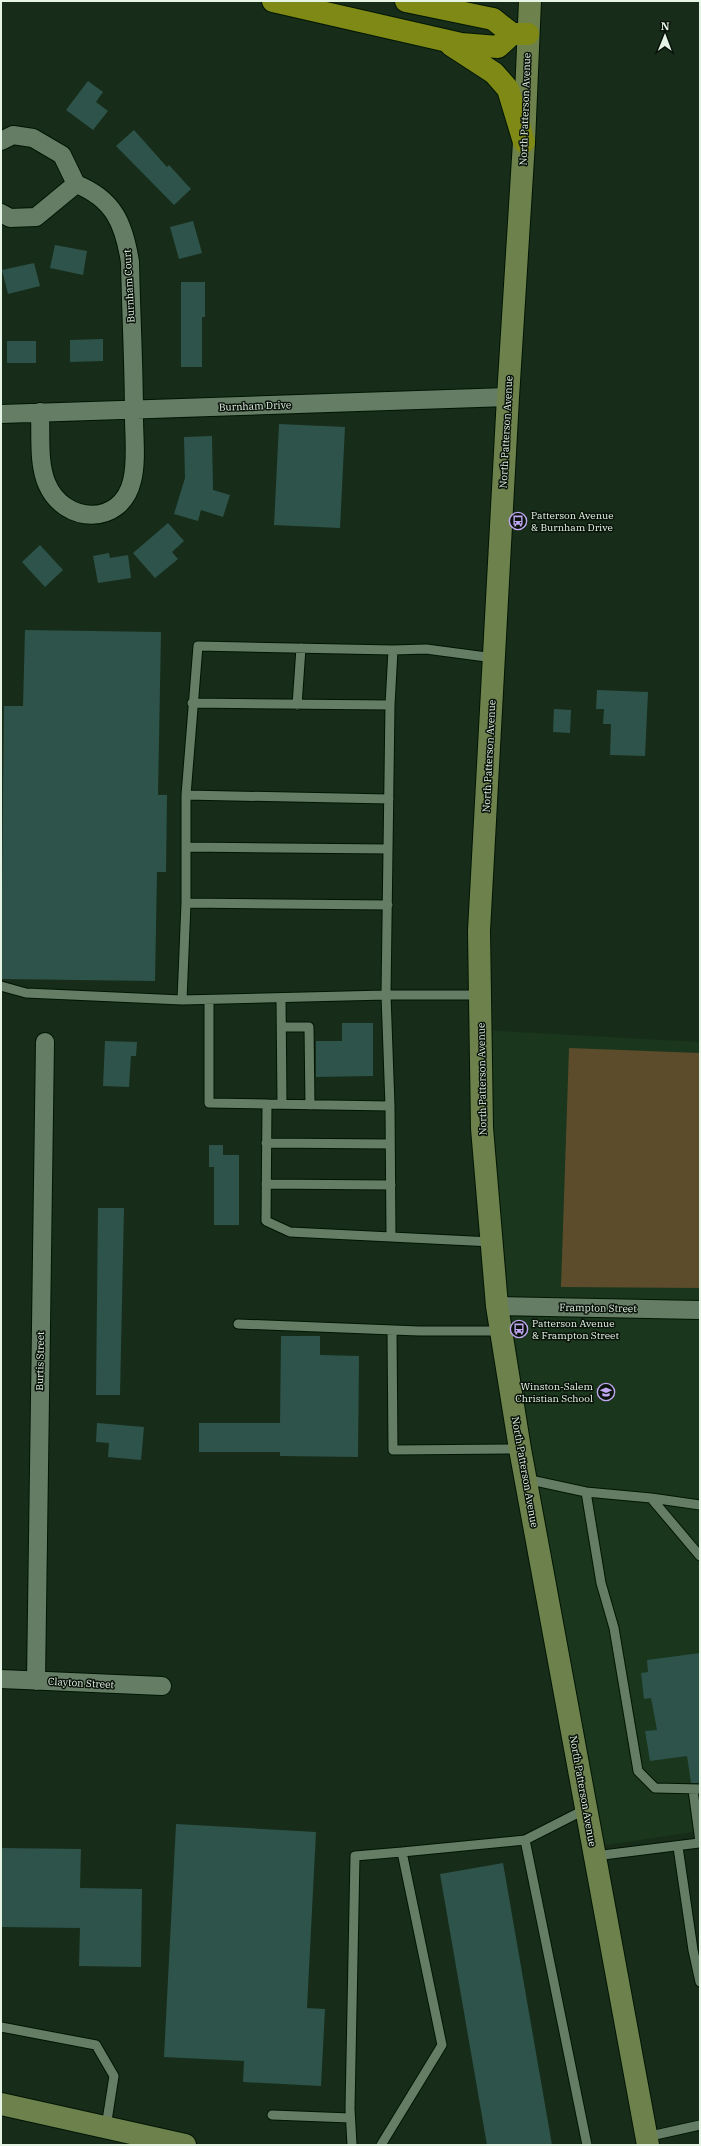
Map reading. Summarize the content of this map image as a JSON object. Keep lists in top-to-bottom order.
{
  "streets": {
    "main road": ["North Patterson Avenue"],
    "street": [
      "Burnham Court",
      "Burnham Drive",
      "Frampton Street",
      "Burtis Street",
      "Clayton Street"
    ]
  },
  "crossings": [
    ["North Patterson Avenue", "Burnham Drive"],
    ["North Patterson Avenue", "Frampton Street"],
    ["Burnham Court", "Burnham Drive"],
    ["Burtis Street", "Clayton Street"]
  ],
  "places": {
    "bus stop": ["Patterson Avenue & Burnham Drive", "Patterson Avenue & Frampton Street"],
    "school or university": ["Winston-Salem Christian School"]
  },
  "north": "top"
}
